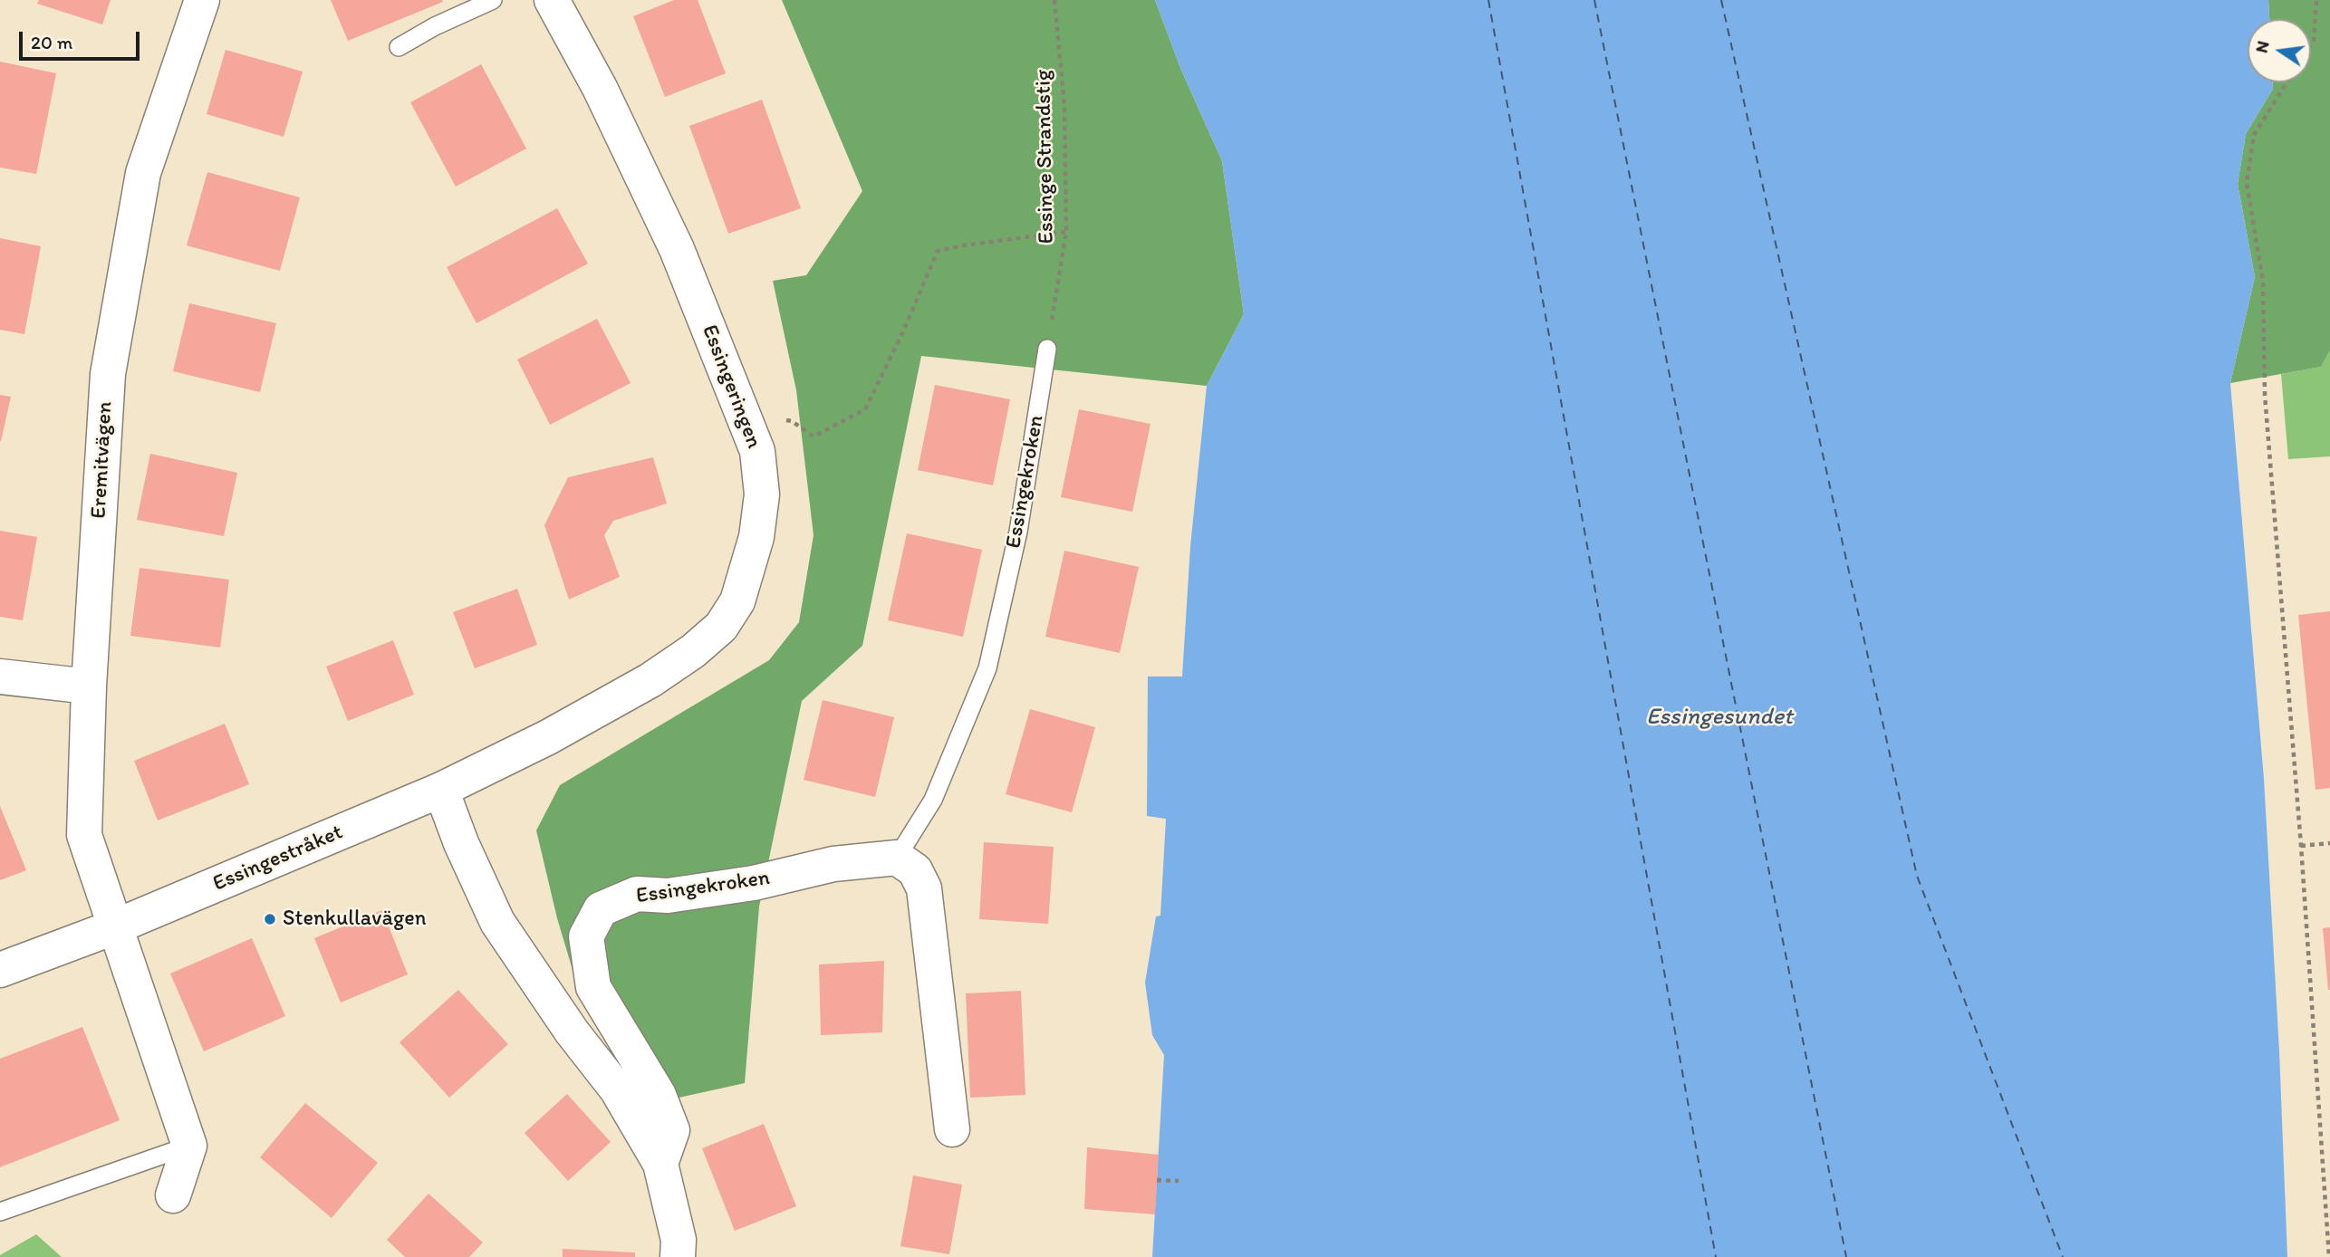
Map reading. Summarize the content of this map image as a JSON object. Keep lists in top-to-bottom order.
{
  "streets": {
    "street": [
      "Essingeringen",
      "Eremitvägen",
      "Essingekroken",
      "Essingestråket"
    ],
    "path": ["Essinge Strandstig"]
  },
  "crossings": [
    ["Essinge Strandstig", "Essingekroken"],
    ["Essingeringen", "Essingestråket"],
    ["Eremitvägen", "Essingestråket"]
  ],
  "water": ["Essingesundet"],
  "places": ["Stenkullavägen"],
  "scale_bar": "20 m",
  "north": "left"
}
